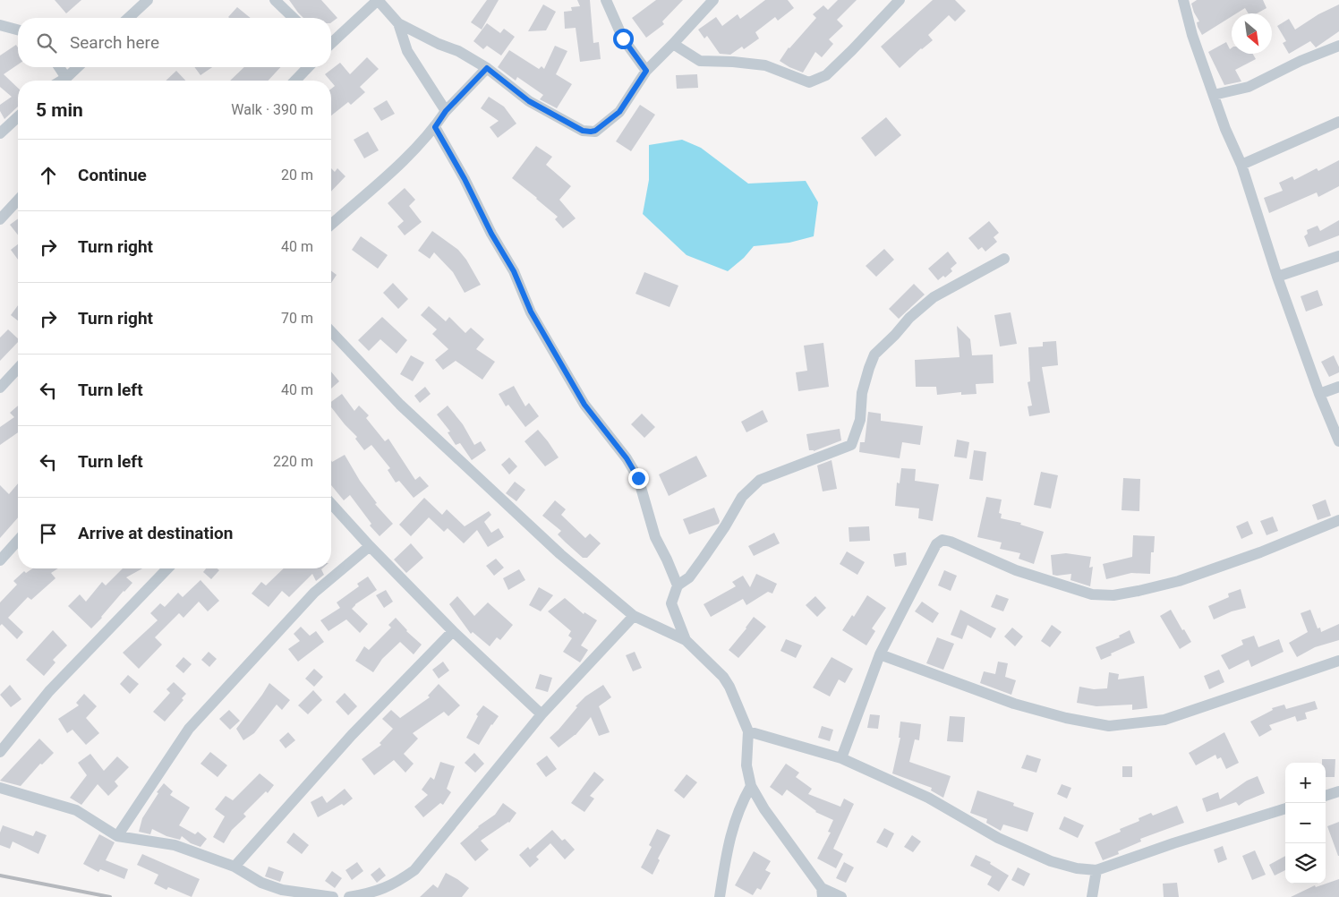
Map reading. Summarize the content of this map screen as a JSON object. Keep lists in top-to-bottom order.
{
  "north": "bottom right",
  "page": {
    "search": "Search here",
    "heading": ["5 min", "Walk · 390 m"],
    "list": [
      ["Continue", "20 m"],
      ["Turn right", "40 m"],
      ["Turn right", "70 m"],
      ["Turn left", "40 m"],
      ["Turn left", "220 m"],
      "Arrive at destination"
    ],
    "map_buttons": ["+", "−"]
  }
}
